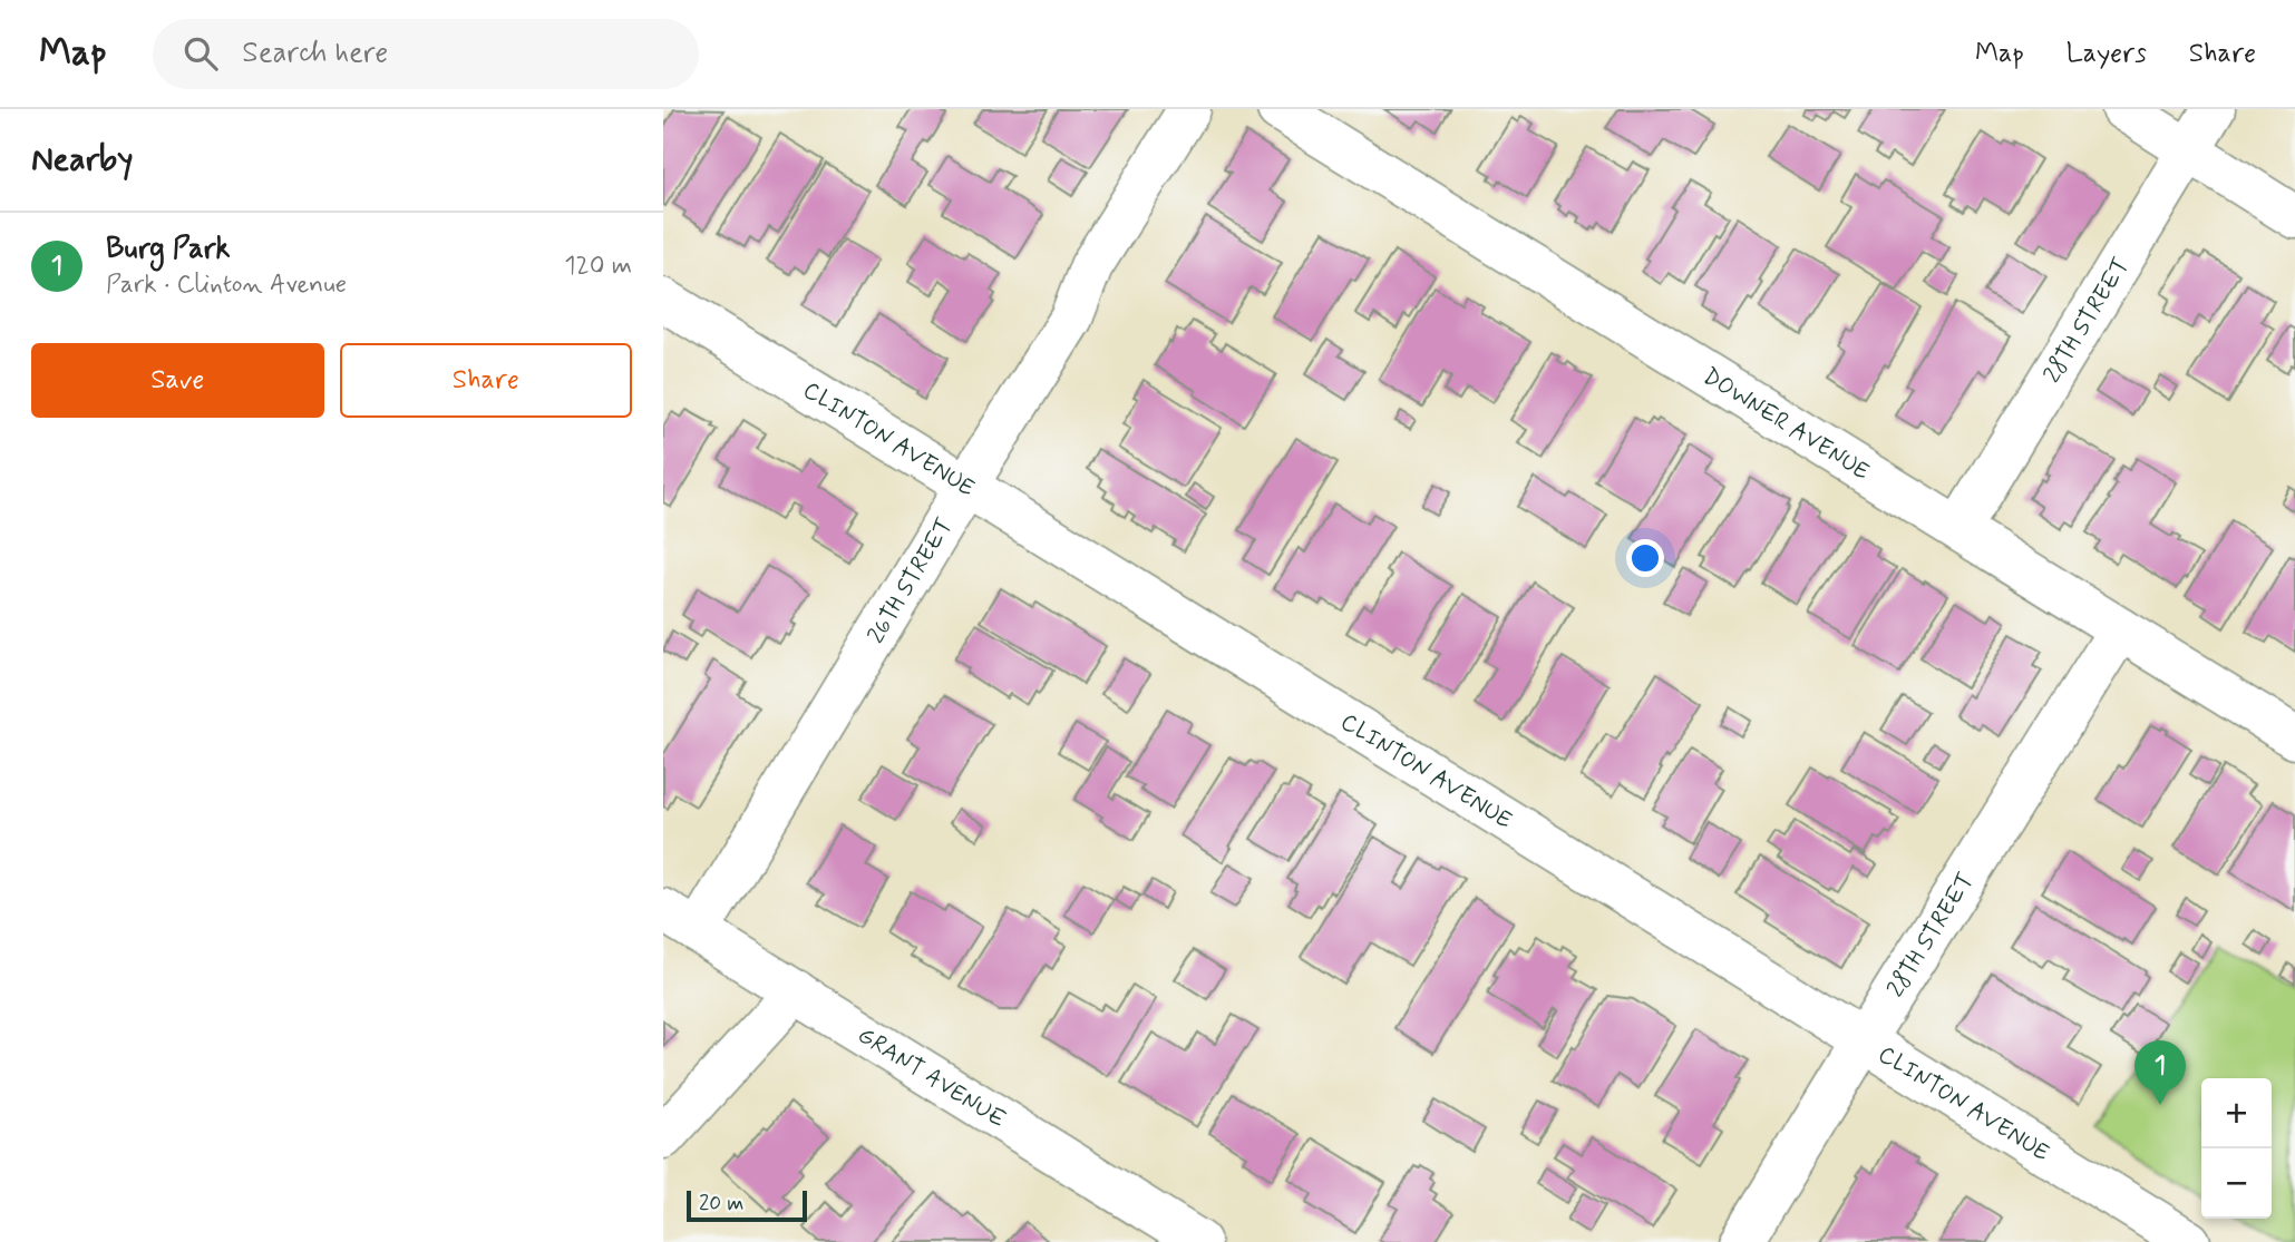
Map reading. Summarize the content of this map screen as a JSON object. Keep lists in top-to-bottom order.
{
  "streets": {
    "street": [
      "28TH STREET",
      "DOWNER AVENUE",
      "CLINTON AVENUE",
      "26TH STREET",
      "GRANT AVENUE"
    ]
  },
  "crossings": [
    ["28TH STREET", "DOWNER AVENUE"],
    ["28TH STREET", "CLINTON AVENUE"],
    ["CLINTON AVENUE", "26TH STREET"],
    ["26TH STREET", "GRANT AVENUE"]
  ],
  "scale_bar": "20 m",
  "page": {
    "header": "Map",
    "search": "Search here",
    "nav": ["Map", "Layers", "Share"],
    "heading": "Nearby",
    "list": [
      {
        "mark": "1",
        "name": "Burg Park",
        "note": "Park · Clinton Avenue",
        "value": "120 m"
      }
    ],
    "buttons": ["Save", "Share"],
    "pins": "1",
    "map_buttons": ["+", "−"],
    "scale": "20 m"
  }
}
